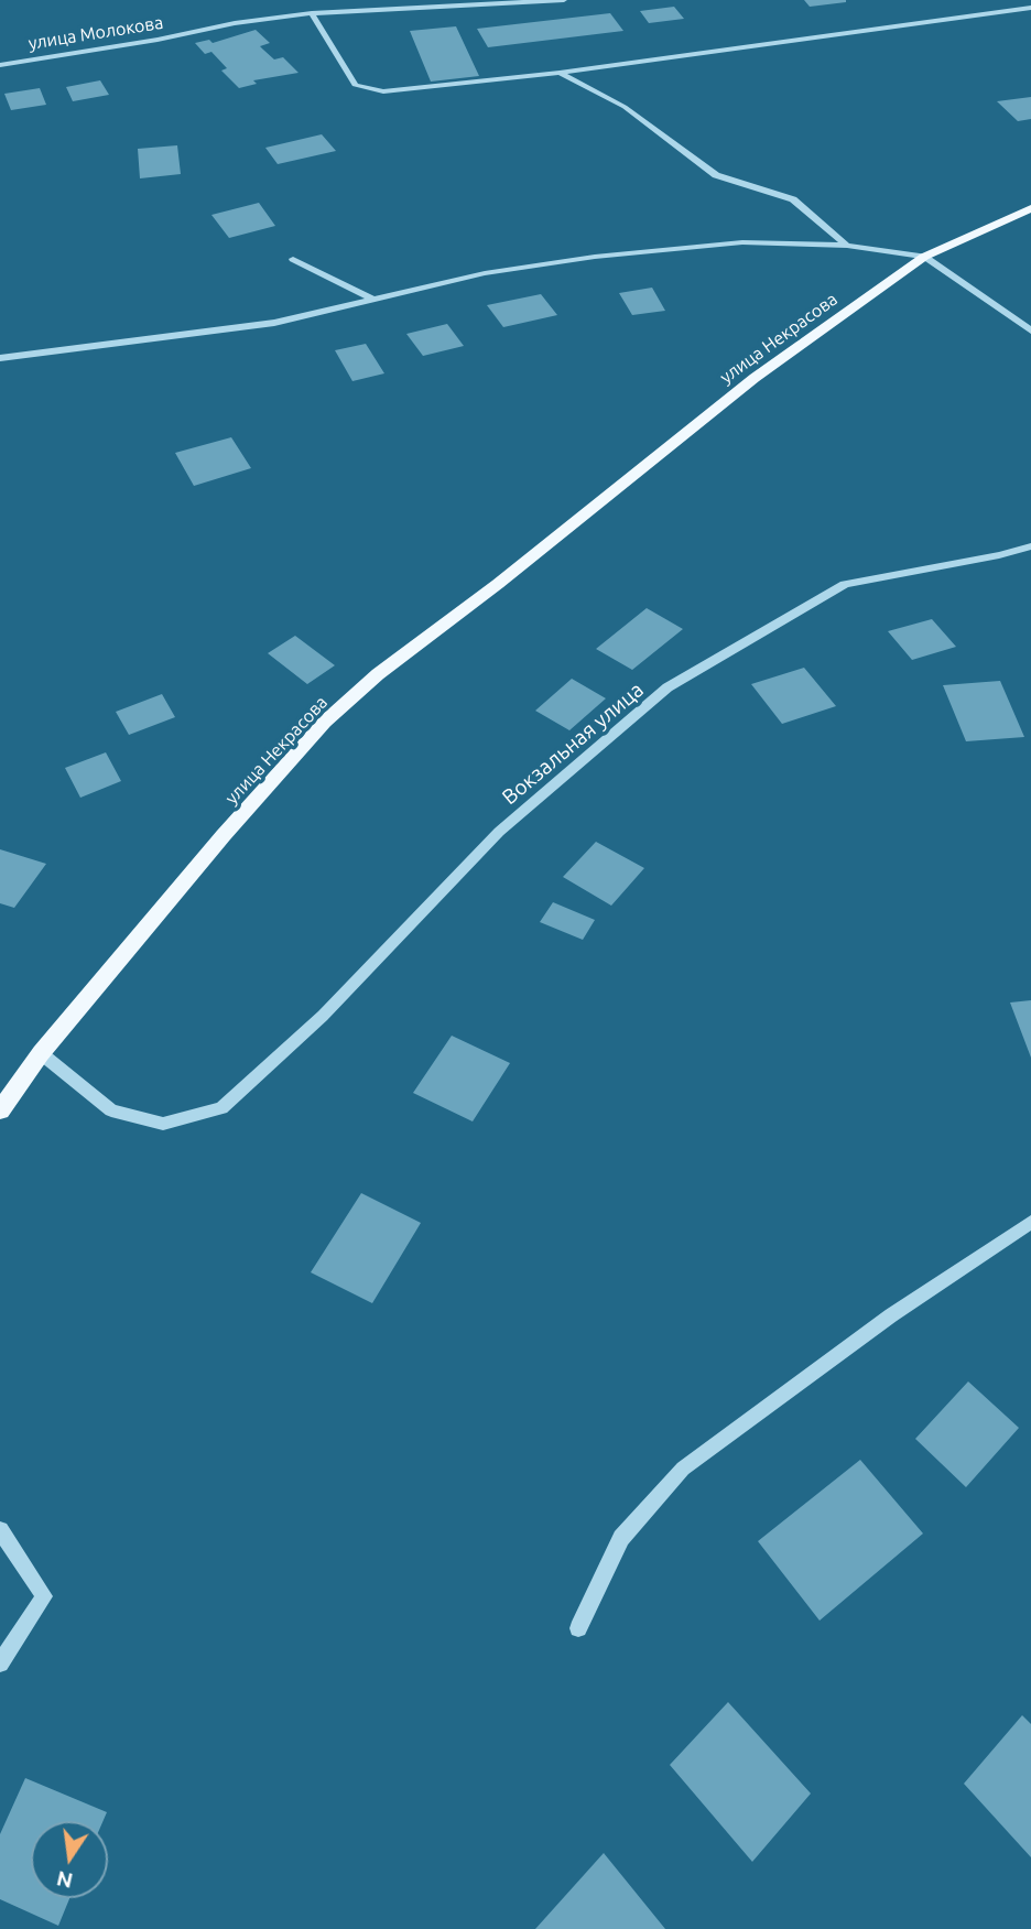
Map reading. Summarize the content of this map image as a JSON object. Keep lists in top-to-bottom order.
{
  "streets": {
    "main road": ["улица Некрасова"],
    "street": ["улица Молокова", "Вокзальная улица"]
  },
  "crossings": [
    ["улица Некрасова", "Вокзальная улица"]
  ],
  "north": "bottom"
}
